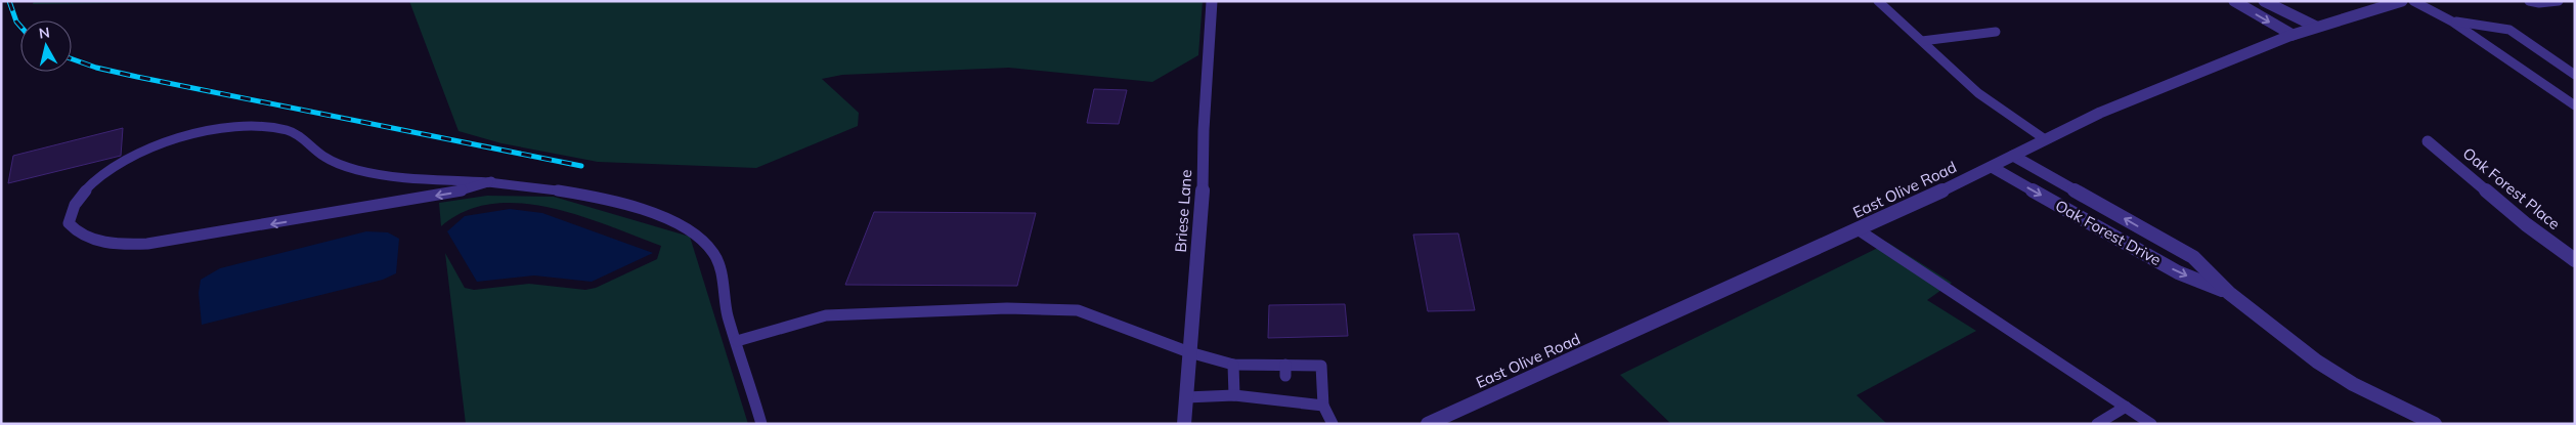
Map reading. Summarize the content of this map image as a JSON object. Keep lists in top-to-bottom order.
{
  "streets": {
    "street": [
      "Oak Forest Place",
      "East Olive Road",
      "Briese Lane",
      "Oak Forest Drive"
    ]
  },
  "crossings": [
    ["East Olive Road", "Oak Forest Drive"]
  ],
  "north": "top"
}
